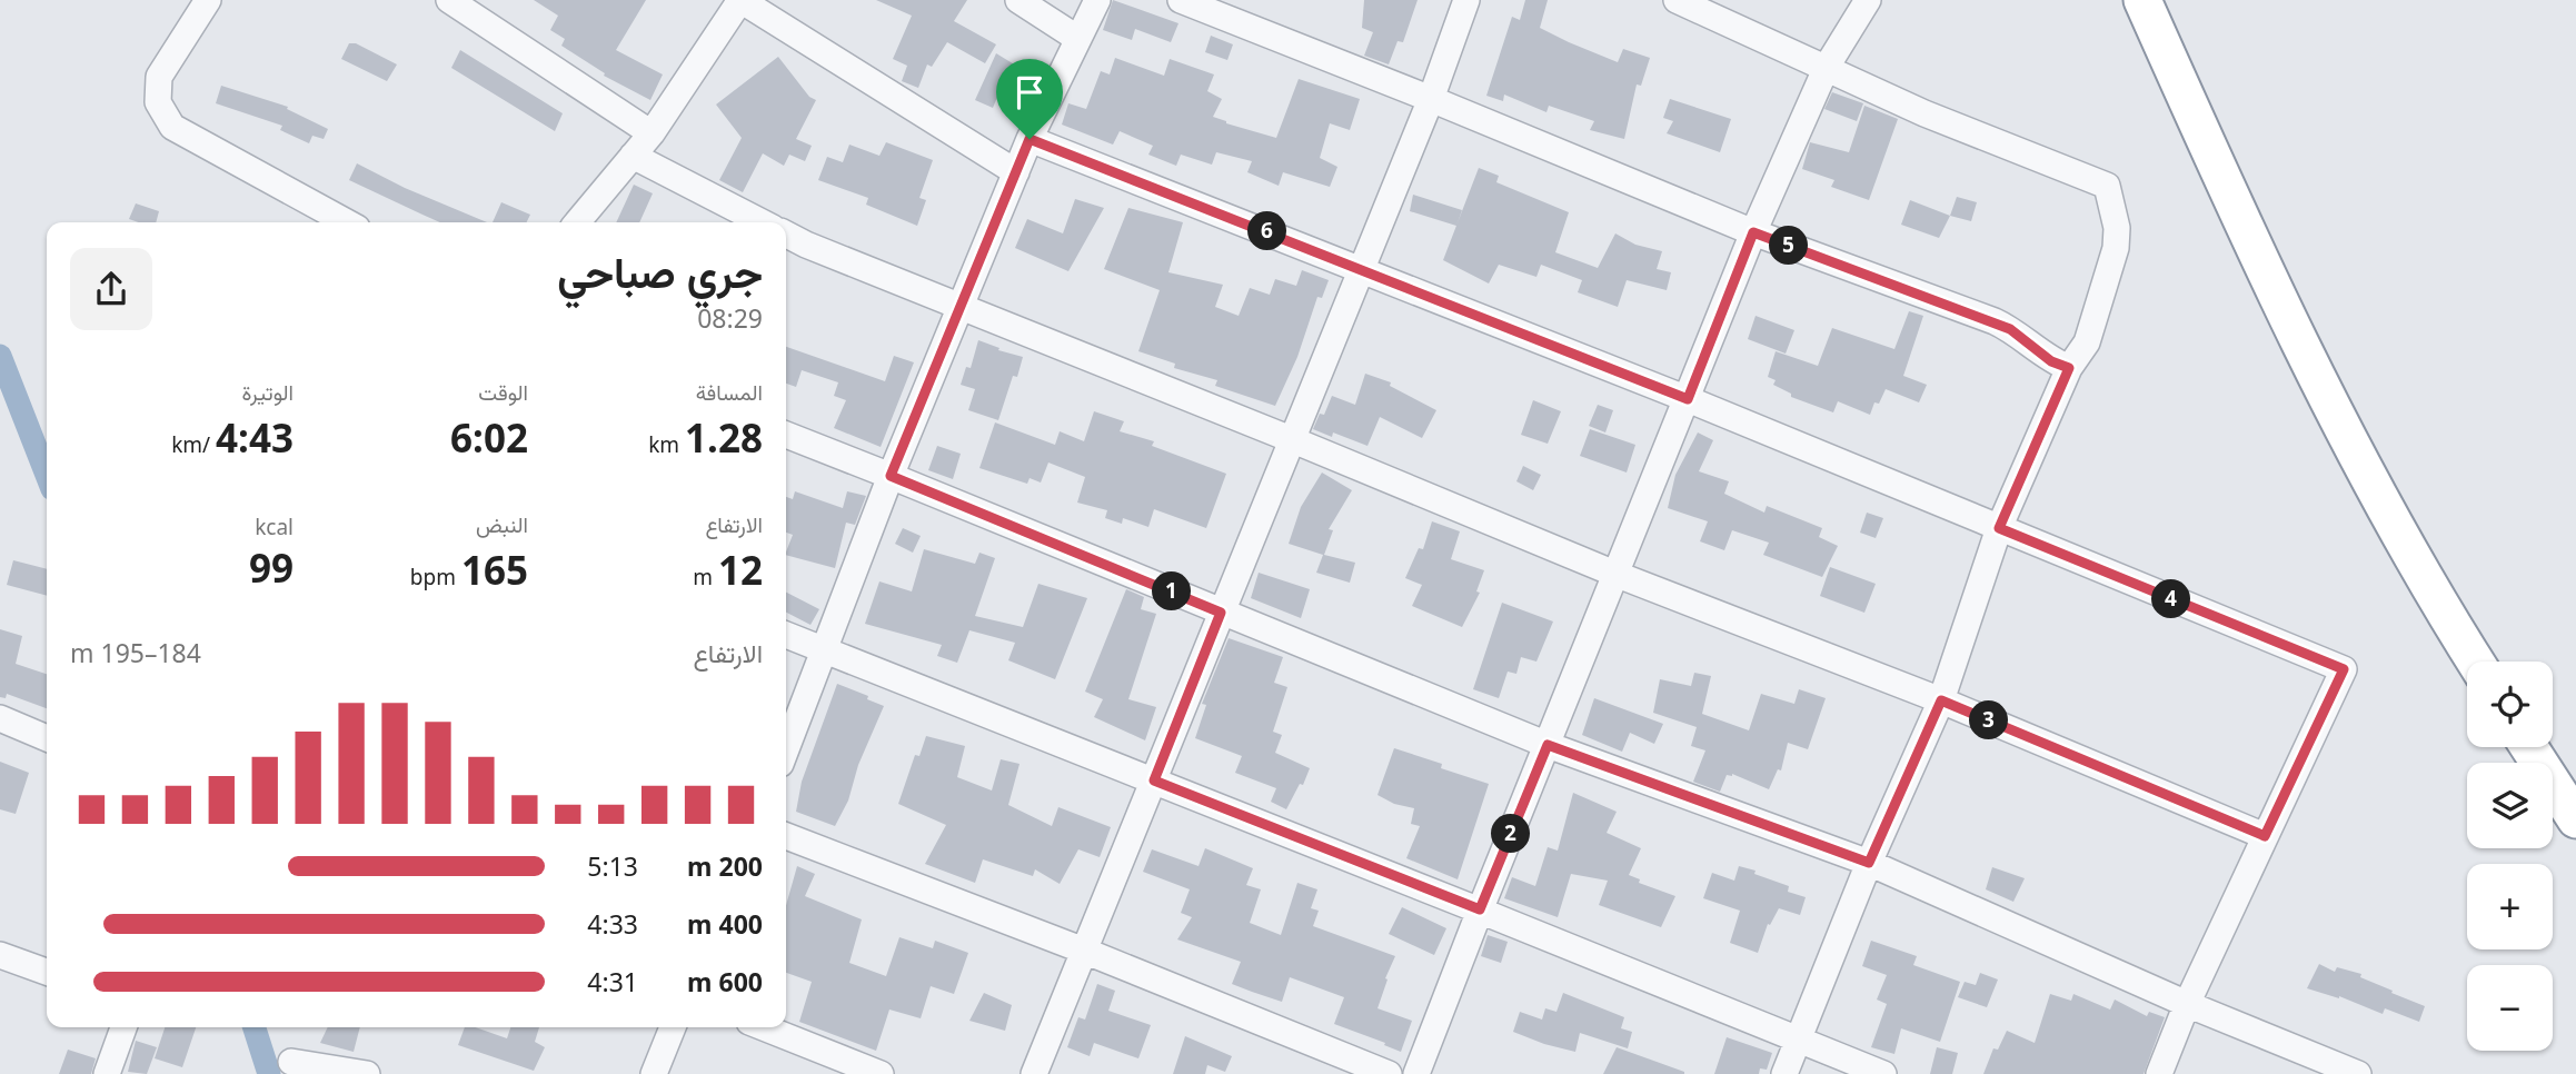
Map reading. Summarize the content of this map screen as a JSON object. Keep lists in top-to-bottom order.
{
  "page": {
    "pins": [
      "6",
      "5",
      "1",
      "4",
      "3",
      "2"
    ],
    "heading": ["جري صباحي", "08:29"],
    "stats": [
      ["المسافة", "1.28 km"],
      ["الوقت", "6:02"],
      ["الوتيرة", "4:43 /km"],
      ["الارتفاع", "12 m"],
      ["النبض", "165 bpm"],
      ["kcal", "99"]
    ],
    "chart": ["الارتفاع", "184–195 m"],
    "map_buttons": ["+", "−"],
    "list": [
      {
        "name": "200 m",
        "note": "5:13"
      },
      {
        "name": "400 m",
        "note": "4:33"
      },
      {
        "name": "600 m",
        "note": "4:31"
      }
    ]
  }
}
